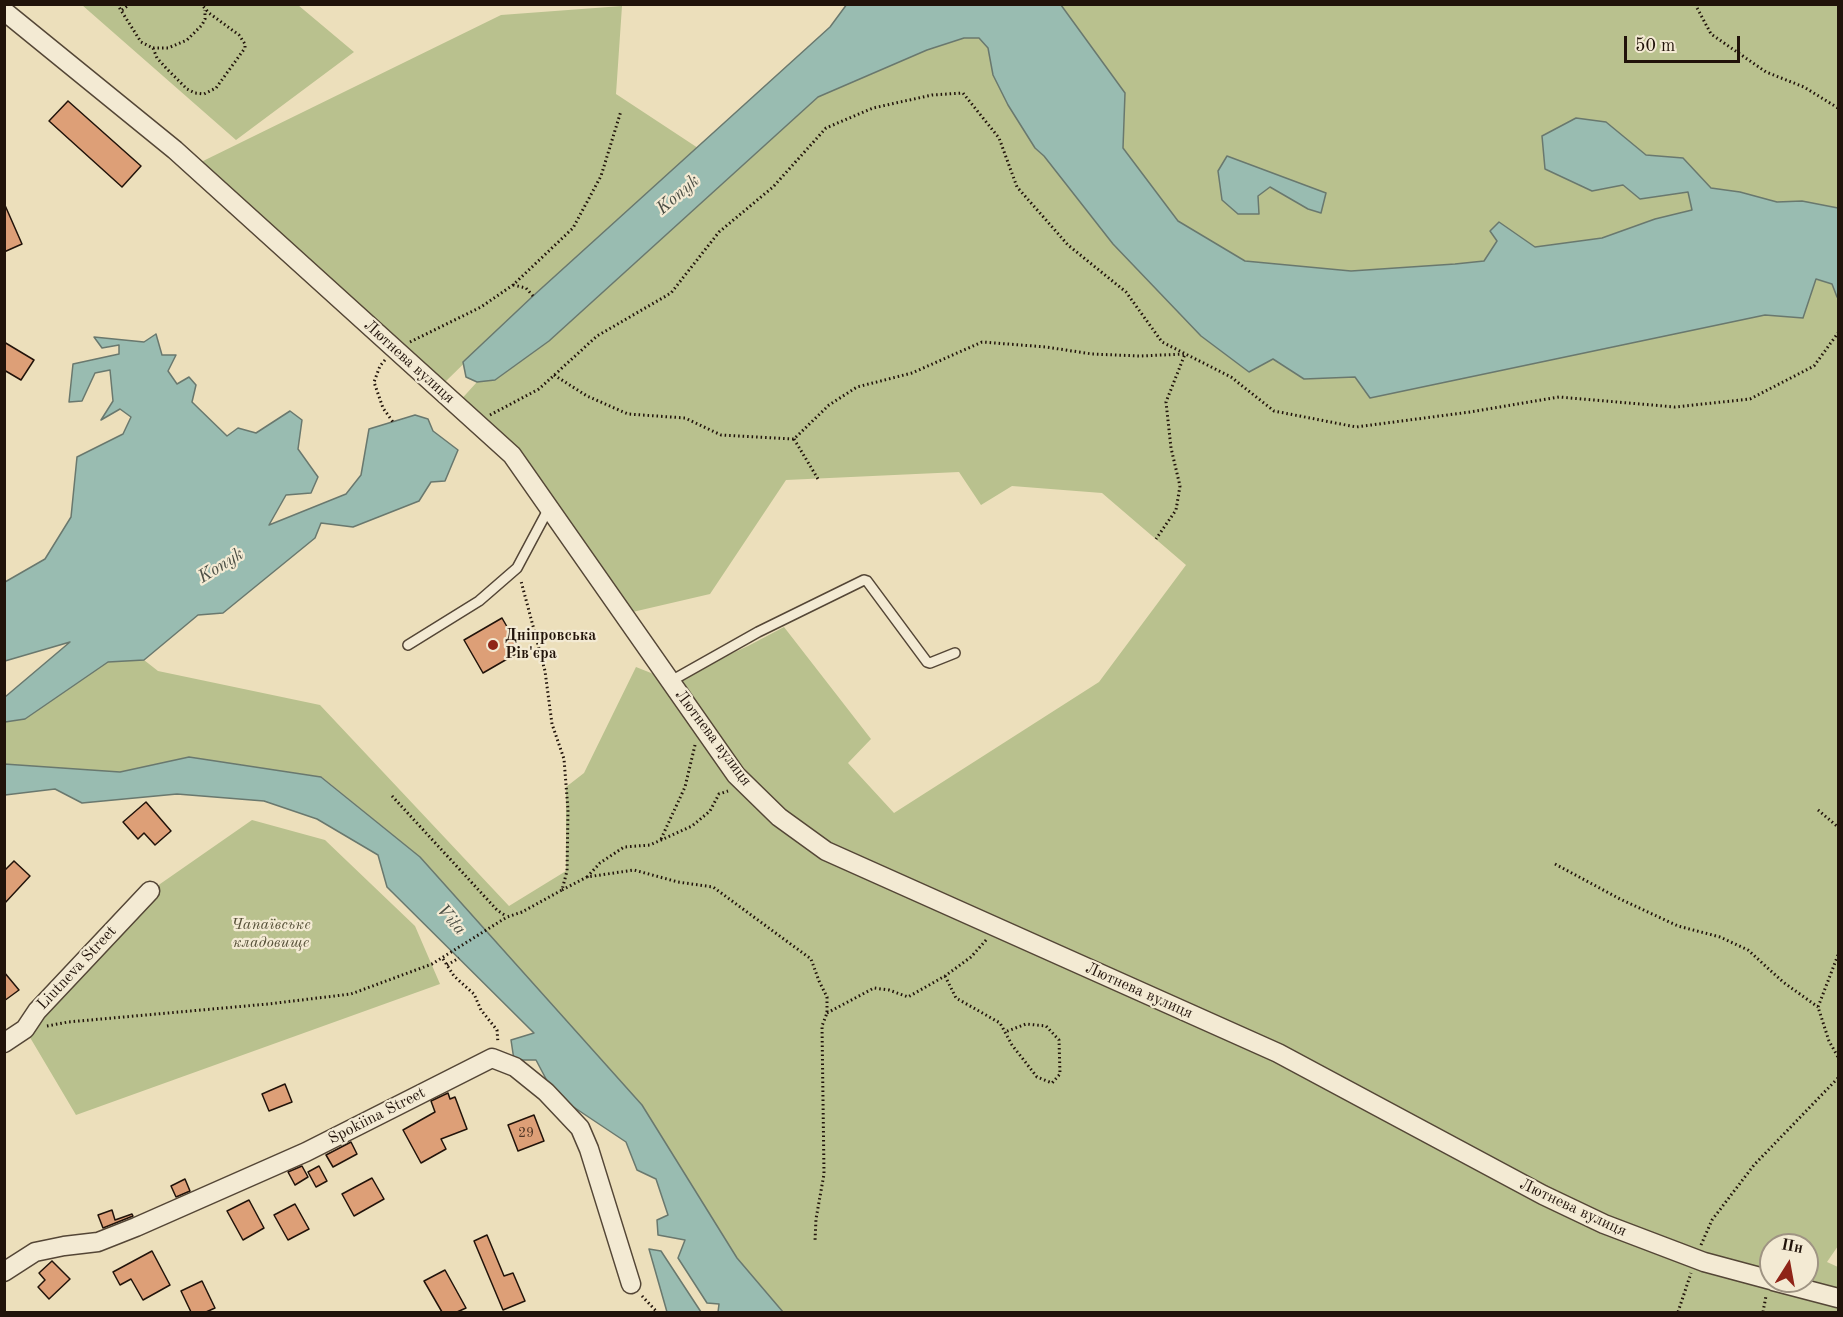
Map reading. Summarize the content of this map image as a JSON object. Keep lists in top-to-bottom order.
{
  "streets": {
    "street": ["Лютнева вулиця", "Liutneva Street", "Spokiina Street"]
  },
  "water": ["Konyk", "Vita"],
  "parks": ["Чапаївське кладовище"],
  "places": ["Дніпровська Рів'єра"],
  "house_numbers": ["29"],
  "scale_bar": "50 m",
  "north": "top"
}
